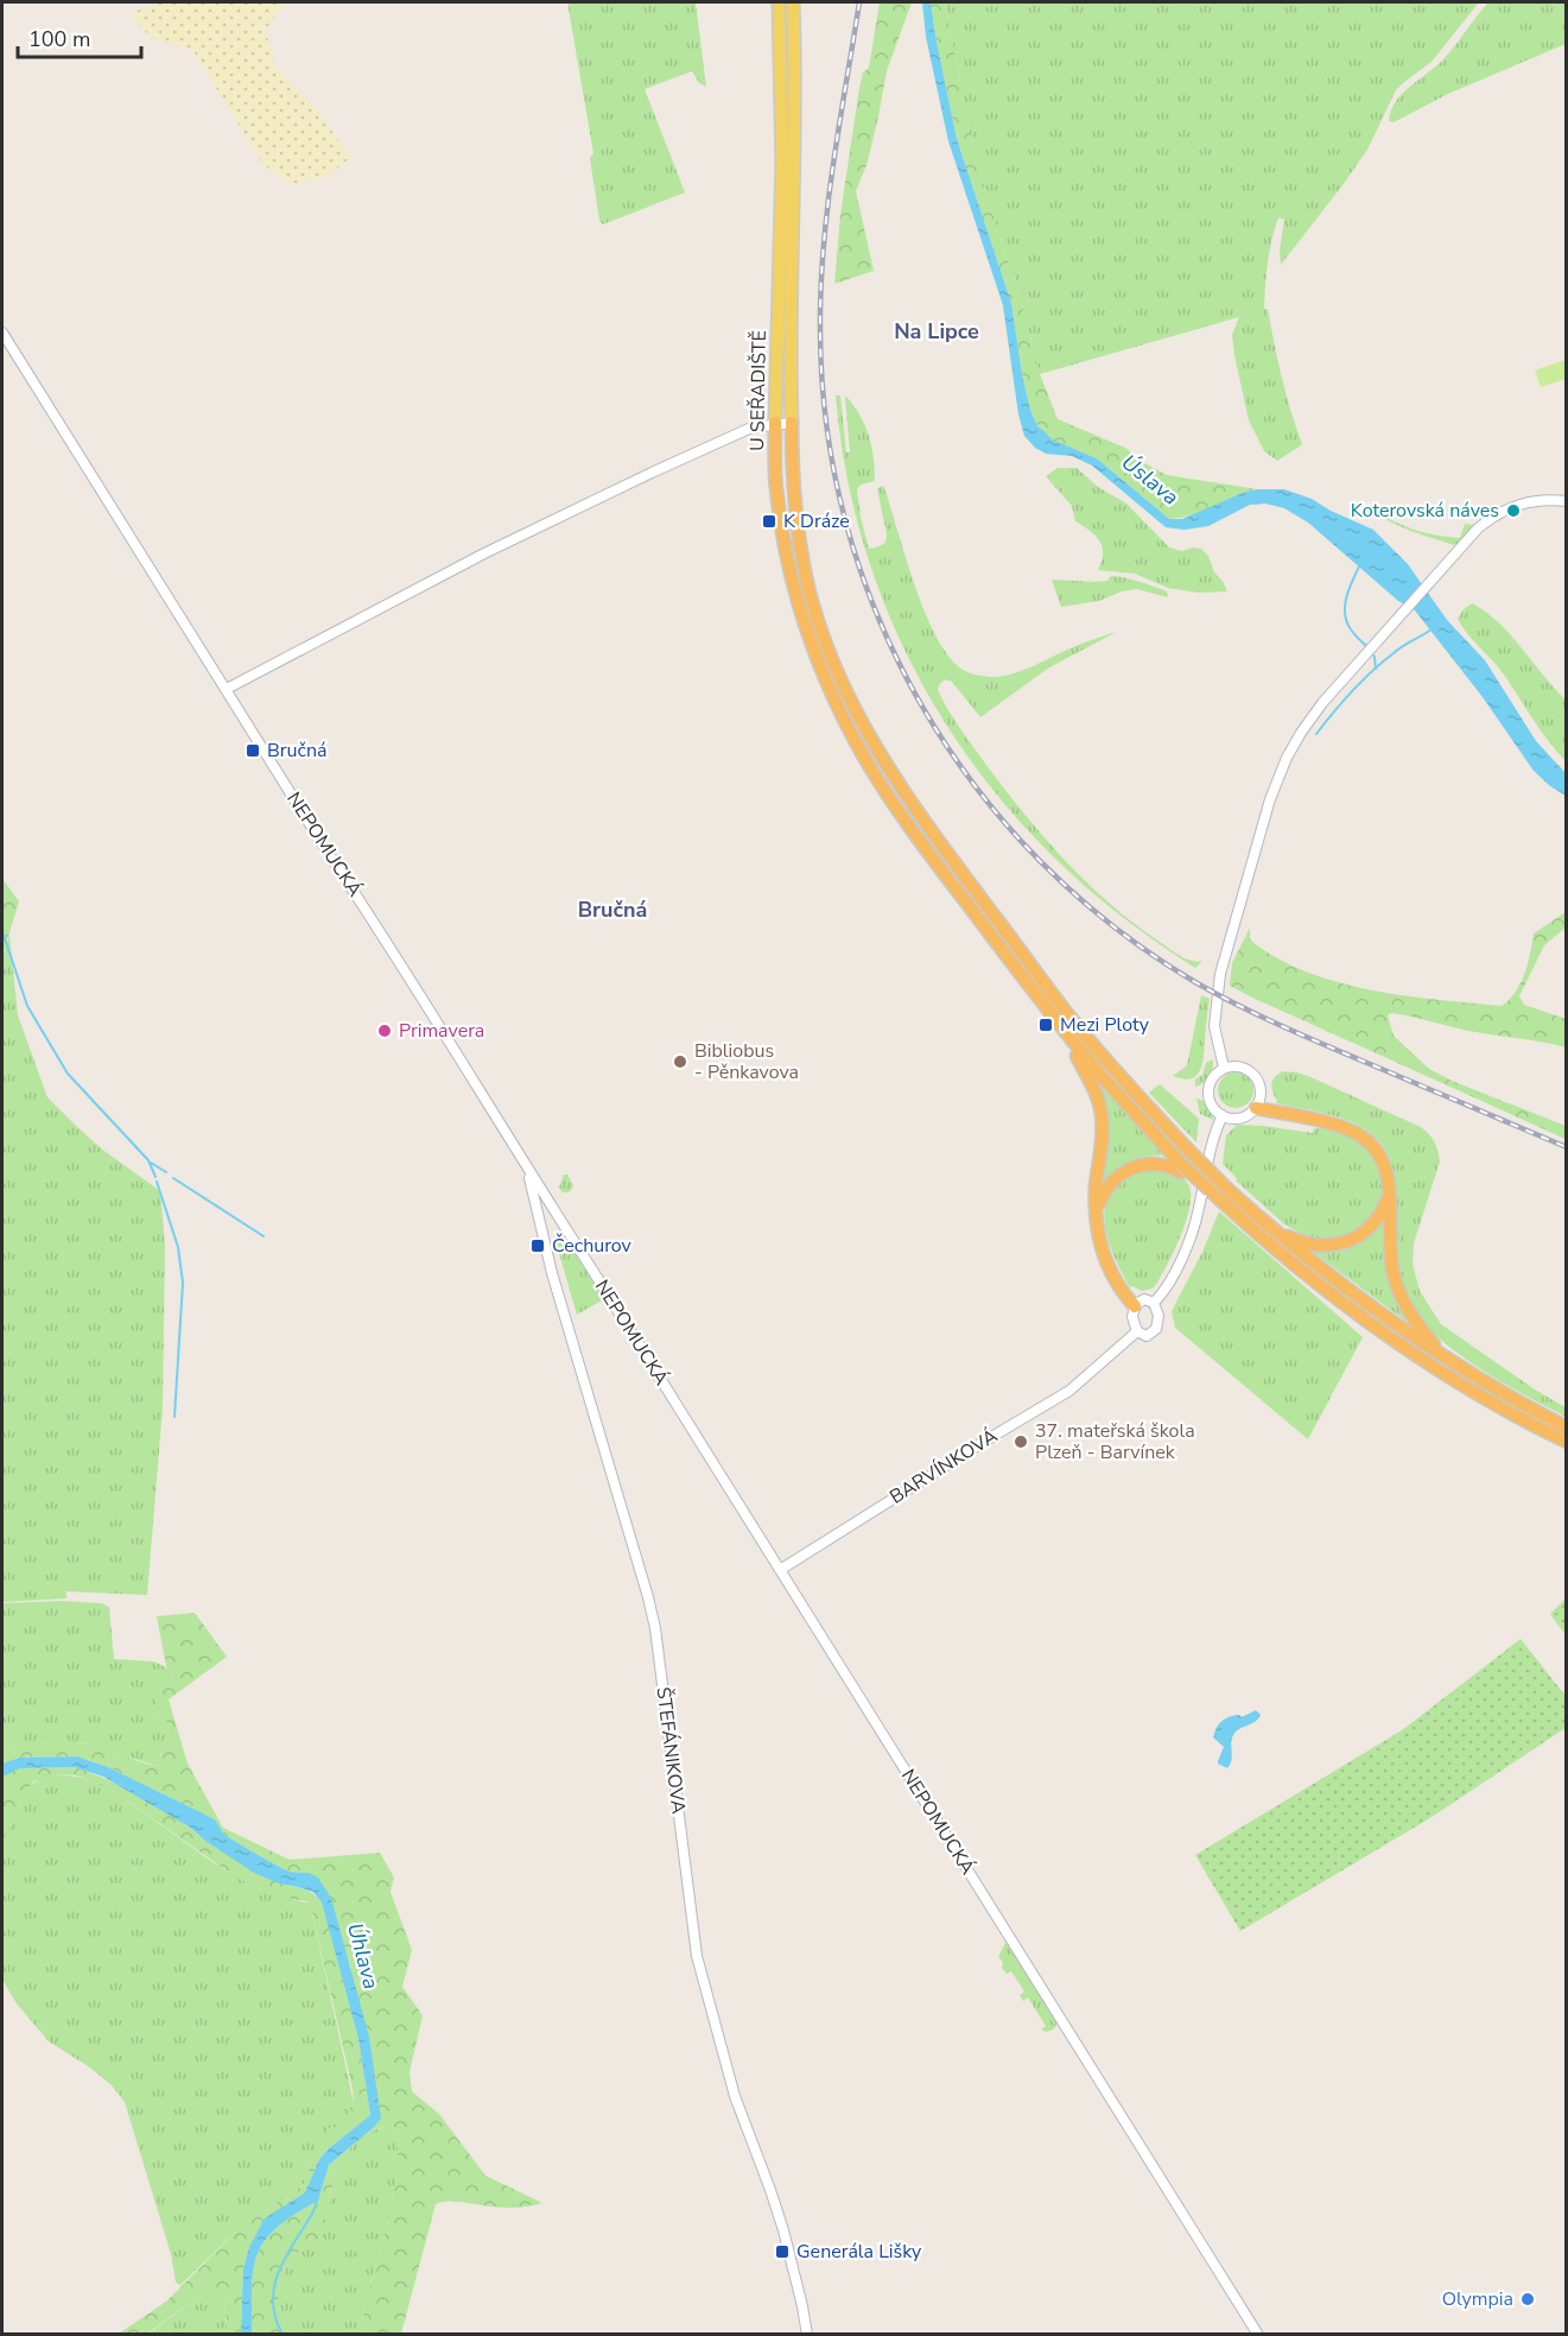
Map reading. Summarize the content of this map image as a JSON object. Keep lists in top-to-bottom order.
{
  "streets": {
    "highway": ["U SEŘADIŠTĚ"],
    "street": ["NEPOMUCKÁ", "BARVÍNKOVÁ", "ŠTEFÁNIKOVA"]
  },
  "crossings": [
    ["NEPOMUCKÁ", "BARVÍNKOVÁ"],
    ["NEPOMUCKÁ", "ŠTEFÁNIKOVA"]
  ],
  "districts": ["Na Lipce", "Bručná"],
  "water": ["Úslava", "Úhlava"],
  "places": {
    "other": [
      "Koterovská náves",
      "Primavera",
      "Bibliobus - Pěnkavova",
      "37. mateřská škola Plzeň - Barvínek",
      "Olympia"
    ],
    "transit": [
      "K Dráze",
      "Bručná",
      "Mezi Ploty",
      "Čechurov",
      "Generála Lišky"
    ]
  },
  "scale_bar": "100 m"
}
